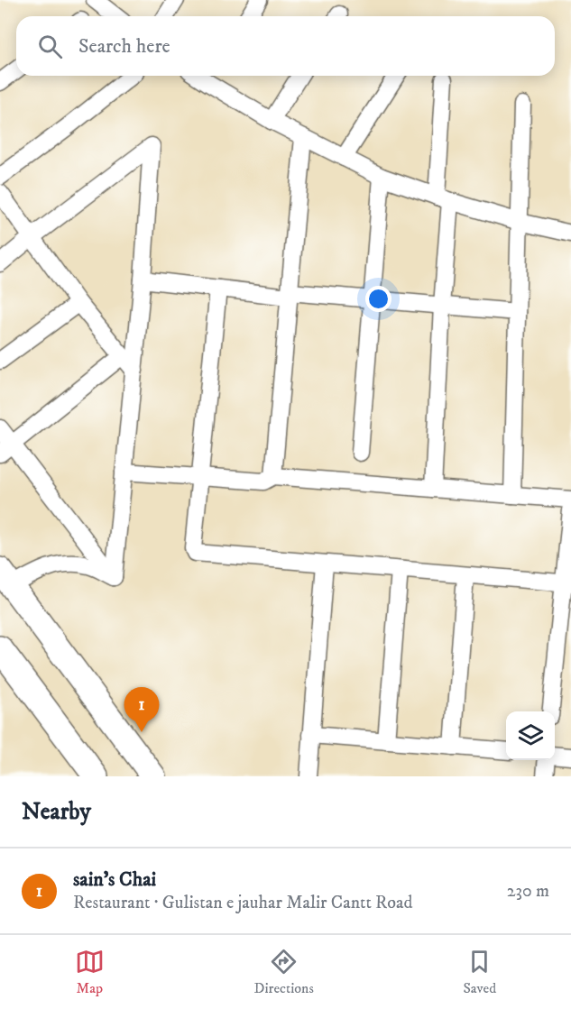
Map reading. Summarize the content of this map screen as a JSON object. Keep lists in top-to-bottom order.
{
  "page": {
    "search": "Search here",
    "pins": "1",
    "heading": "Nearby",
    "list": [
      {
        "mark": "1",
        "name": "sain's Chai",
        "note": "Restaurant · Gulistan e jauhar Malir Cantt Road",
        "value": "230 m"
      }
    ],
    "nav": ["Map", "Directions", "Saved"]
  }
}
